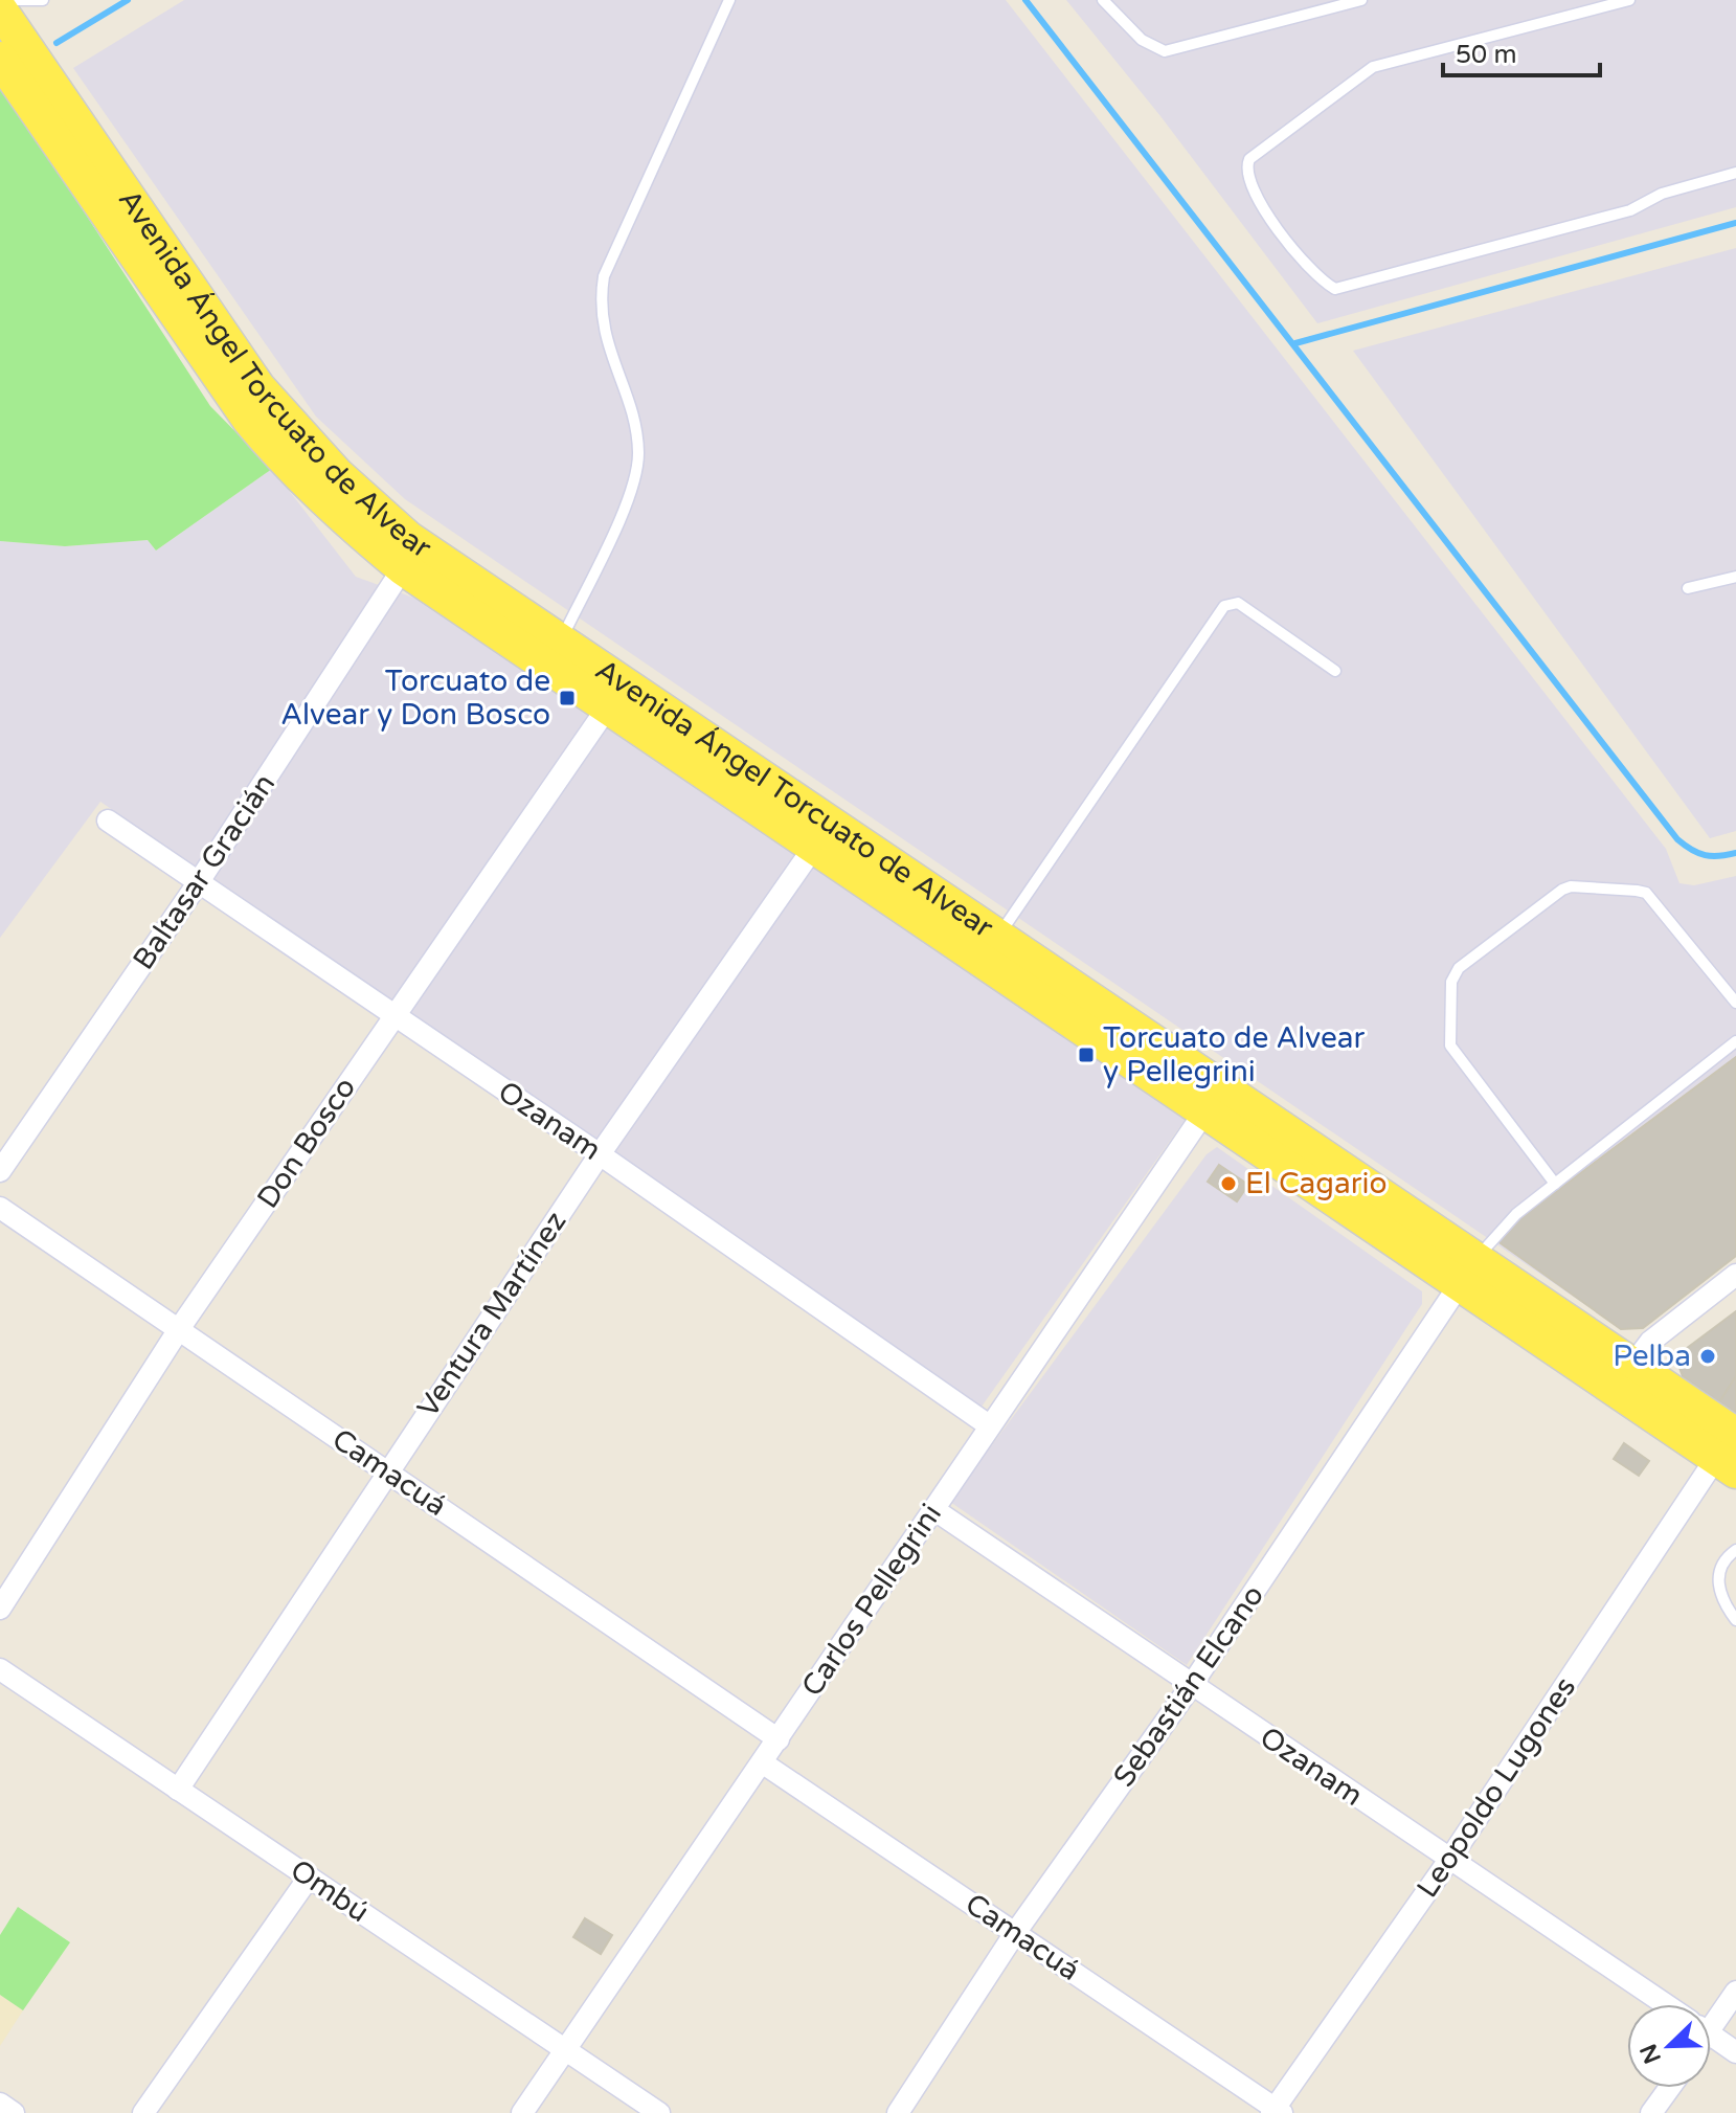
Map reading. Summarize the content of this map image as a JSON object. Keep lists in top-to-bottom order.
{
  "streets": {
    "main road": ["Avenida Ángel Torcuato de Alvear"],
    "street": [
      "Baltasar Gracián",
      "Ozanam",
      "Don Bosco",
      "Ventura Martínez",
      "Camacuá",
      "Carlos Pellegrini",
      "Sebastián Elcano",
      "Leopoldo Lugones",
      "Ombú"
    ]
  },
  "crossings": [
    ["Avenida Ángel Torcuato de Alvear", "Baltasar Gracián"],
    ["Avenida Ángel Torcuato de Alvear", "Don Bosco"],
    ["Avenida Ángel Torcuato de Alvear", "Ventura Martínez"],
    ["Avenida Ángel Torcuato de Alvear", "Carlos Pellegrini"],
    ["Avenida Ángel Torcuato de Alvear", "Sebastián Elcano"],
    ["Avenida Ángel Torcuato de Alvear", "Leopoldo Lugones"],
    ["Baltasar Gracián", "Ozanam"],
    ["Ozanam", "Don Bosco"],
    ["Ozanam", "Ventura Martínez"],
    ["Ozanam", "Carlos Pellegrini"],
    ["Ozanam", "Sebastián Elcano"],
    ["Ozanam", "Leopoldo Lugones"],
    ["Don Bosco", "Camacuá"],
    ["Ventura Martínez", "Camacuá"],
    ["Ventura Martínez", "Ombú"],
    ["Camacuá", "Carlos Pellegrini"],
    ["Camacuá", "Sebastián Elcano"],
    ["Camacuá", "Leopoldo Lugones"],
    ["Carlos Pellegrini", "Ombú"]
  ],
  "places": {
    "transit": ["Torcuato de Alvear y Don Bosco", "Torcuato de Alvear y Pellegrini"],
    "other": ["El Cagario", "Pelba"]
  },
  "scale_bar": "50 m",
  "north": "bottom left"
}
